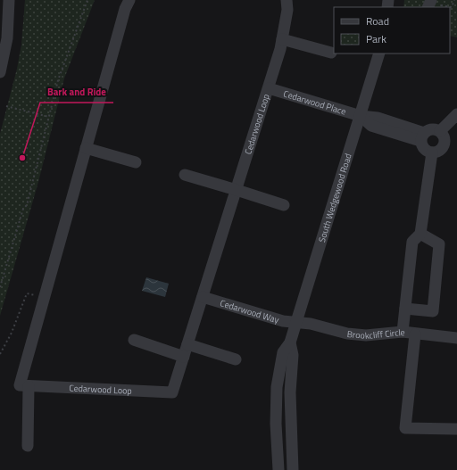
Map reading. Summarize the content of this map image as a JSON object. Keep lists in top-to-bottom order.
{
  "streets": {
    "street": [
      "Cedarwood Place",
      "Cedarwood Loop",
      "South Wedgewood Road",
      "Cedarwood Way",
      "Brookcliff Circle"
    ]
  },
  "crossings": [
    ["Cedarwood Place", "Cedarwood Loop"],
    ["Cedarwood Place", "South Wedgewood Road"],
    ["Cedarwood Loop", "Cedarwood Way"],
    ["South Wedgewood Road", "Cedarwood Way"],
    ["South Wedgewood Road", "Brookcliff Circle"],
    ["Cedarwood Way", "Brookcliff Circle"]
  ],
  "places": ["Bark and Ride"],
  "legend": ["Road", "Park"]
}
